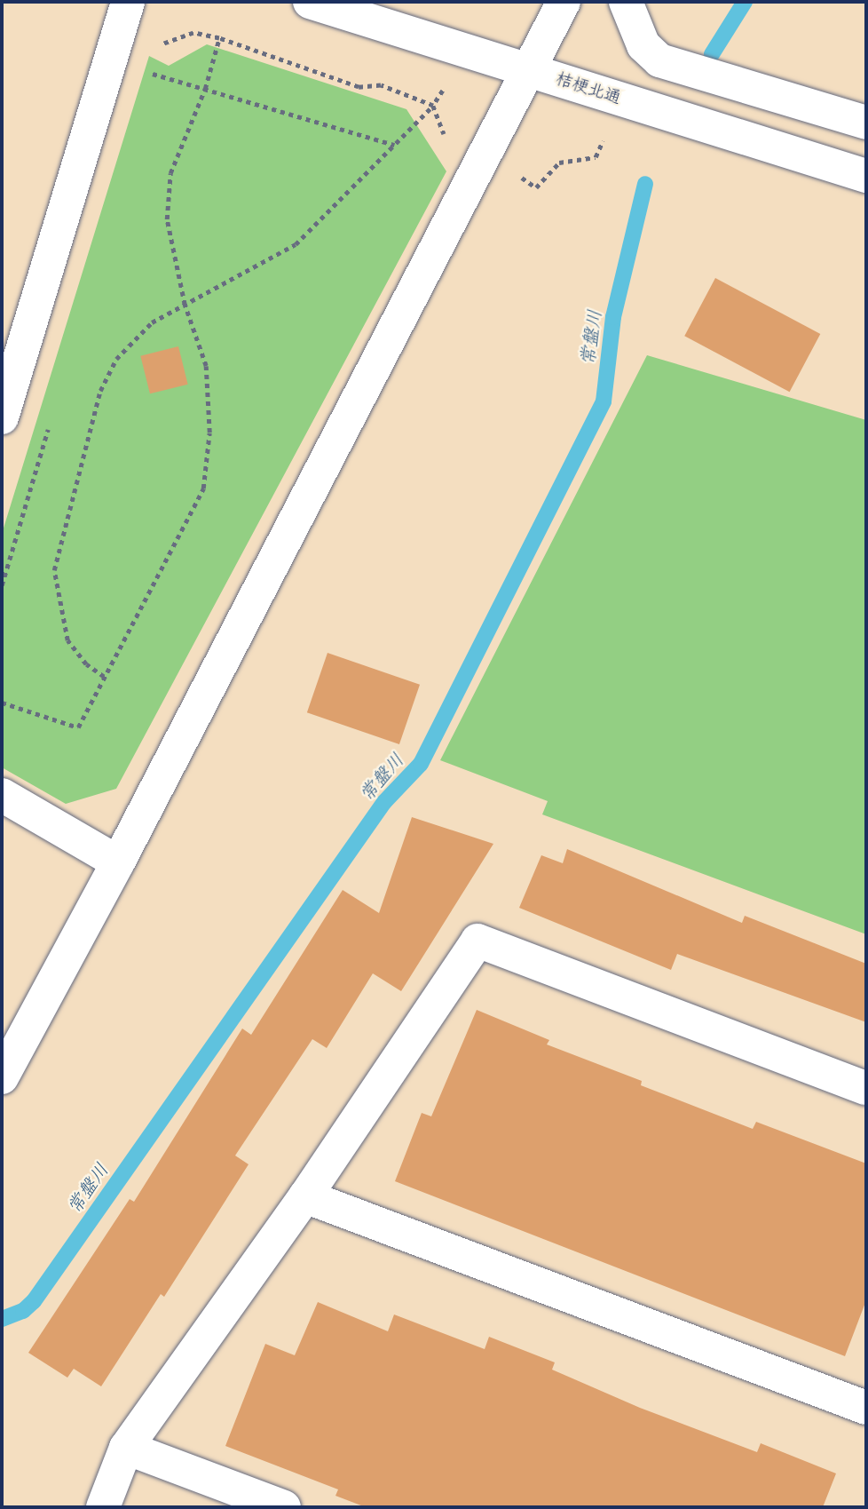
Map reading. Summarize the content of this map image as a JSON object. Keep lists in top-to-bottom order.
{
  "streets": {
    "street": ["桔梗北通"]
  },
  "water": ["常盤川"]
}
